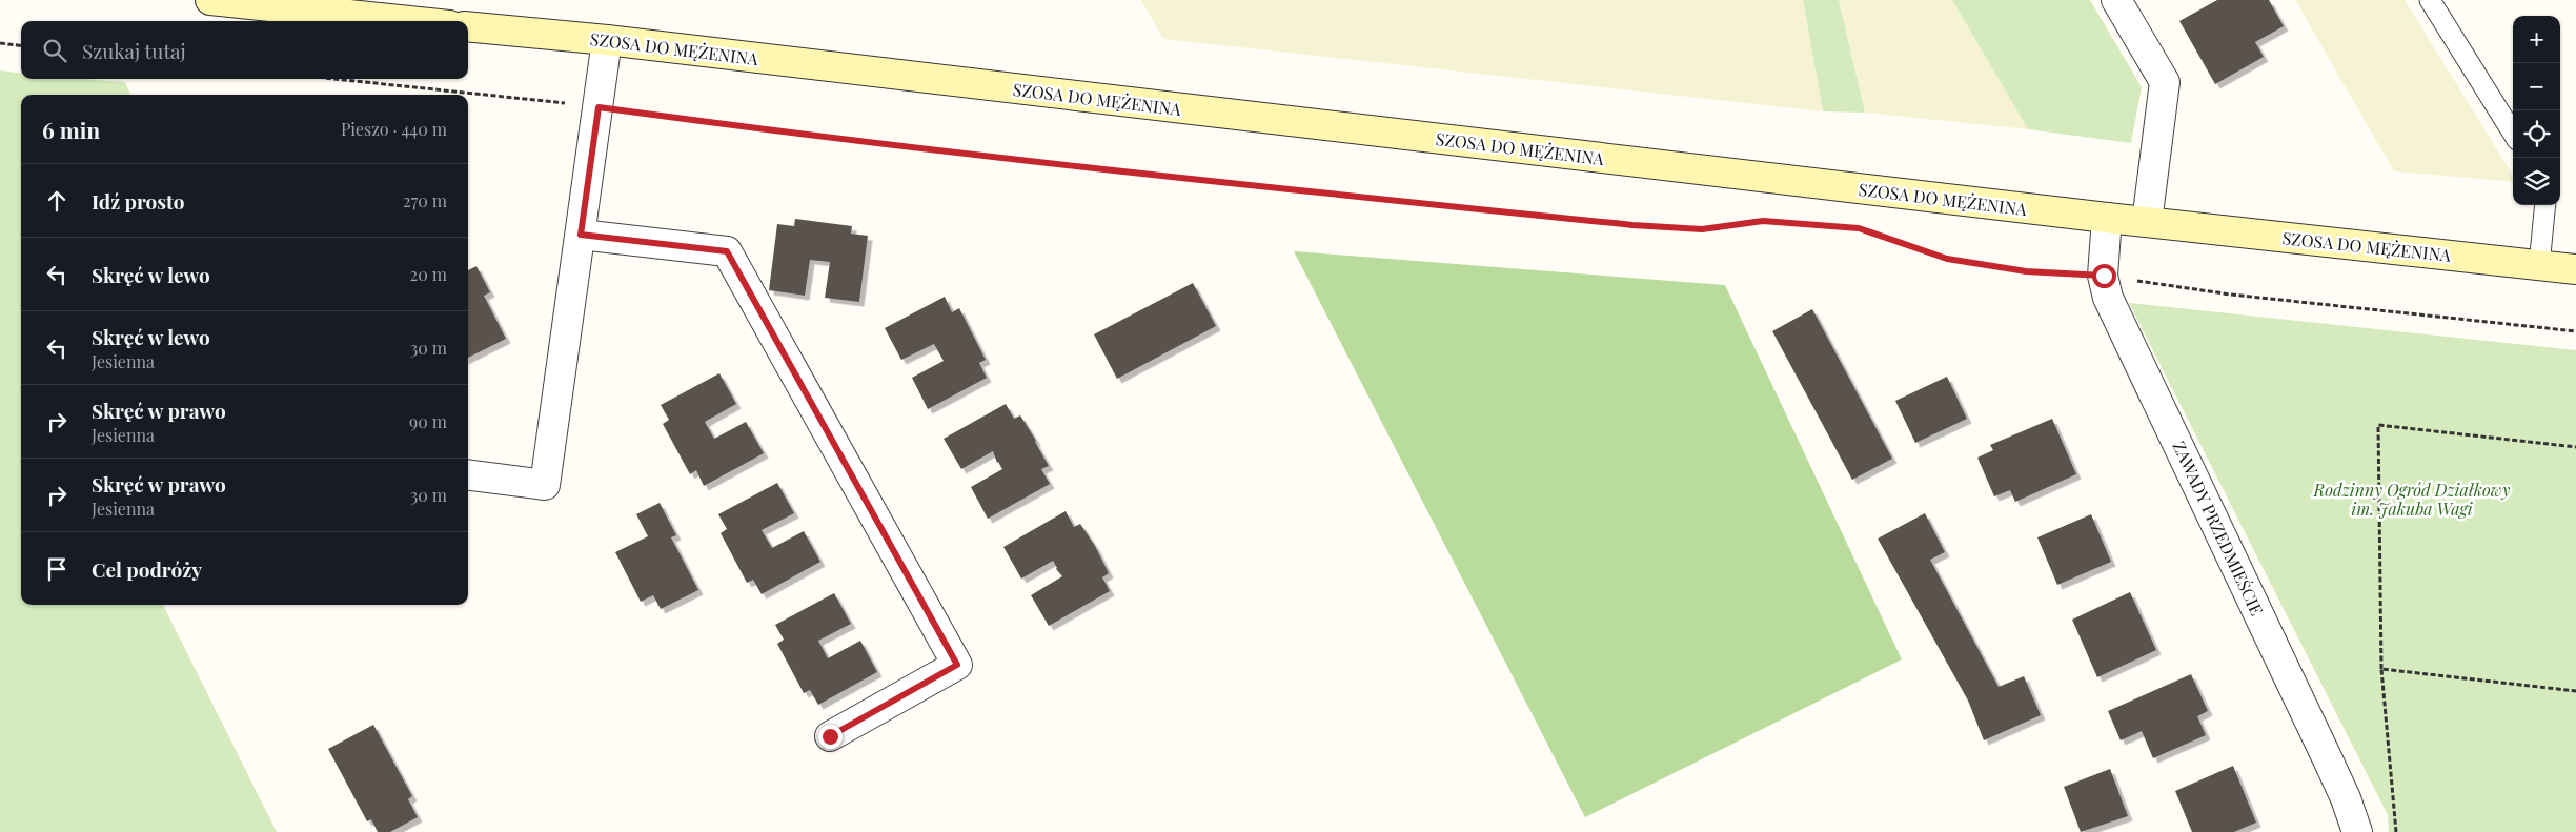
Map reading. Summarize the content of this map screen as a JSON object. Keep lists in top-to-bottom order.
{
  "streets": {
    "main road": ["SZOSA DO MĘŻENINA"],
    "street": ["ZAWADY PRZEDMIEŚCIE"]
  },
  "crossings": [
    ["SZOSA DO MĘŻENINA", "ZAWADY PRZEDMIEŚCIE"]
  ],
  "parks": ["Rodzinny Ogród Działkowy im. Jakuba Wagi"],
  "page": {
    "map_buttons": ["+", "−"],
    "search": "Szukaj tutaj",
    "heading": ["6 min", "Pieszo · 440 m"],
    "list": [
      ["Idź prosto", "270 m"],
      ["Skręć w lewo", "20 m"],
      ["Skręć w lewo", "Jesienna", "30 m"],
      ["Skręć w prawo", "Jesienna", "90 m"],
      ["Skręć w prawo", "Jesienna", "30 m"],
      "Cel podróży"
    ]
  }
}
